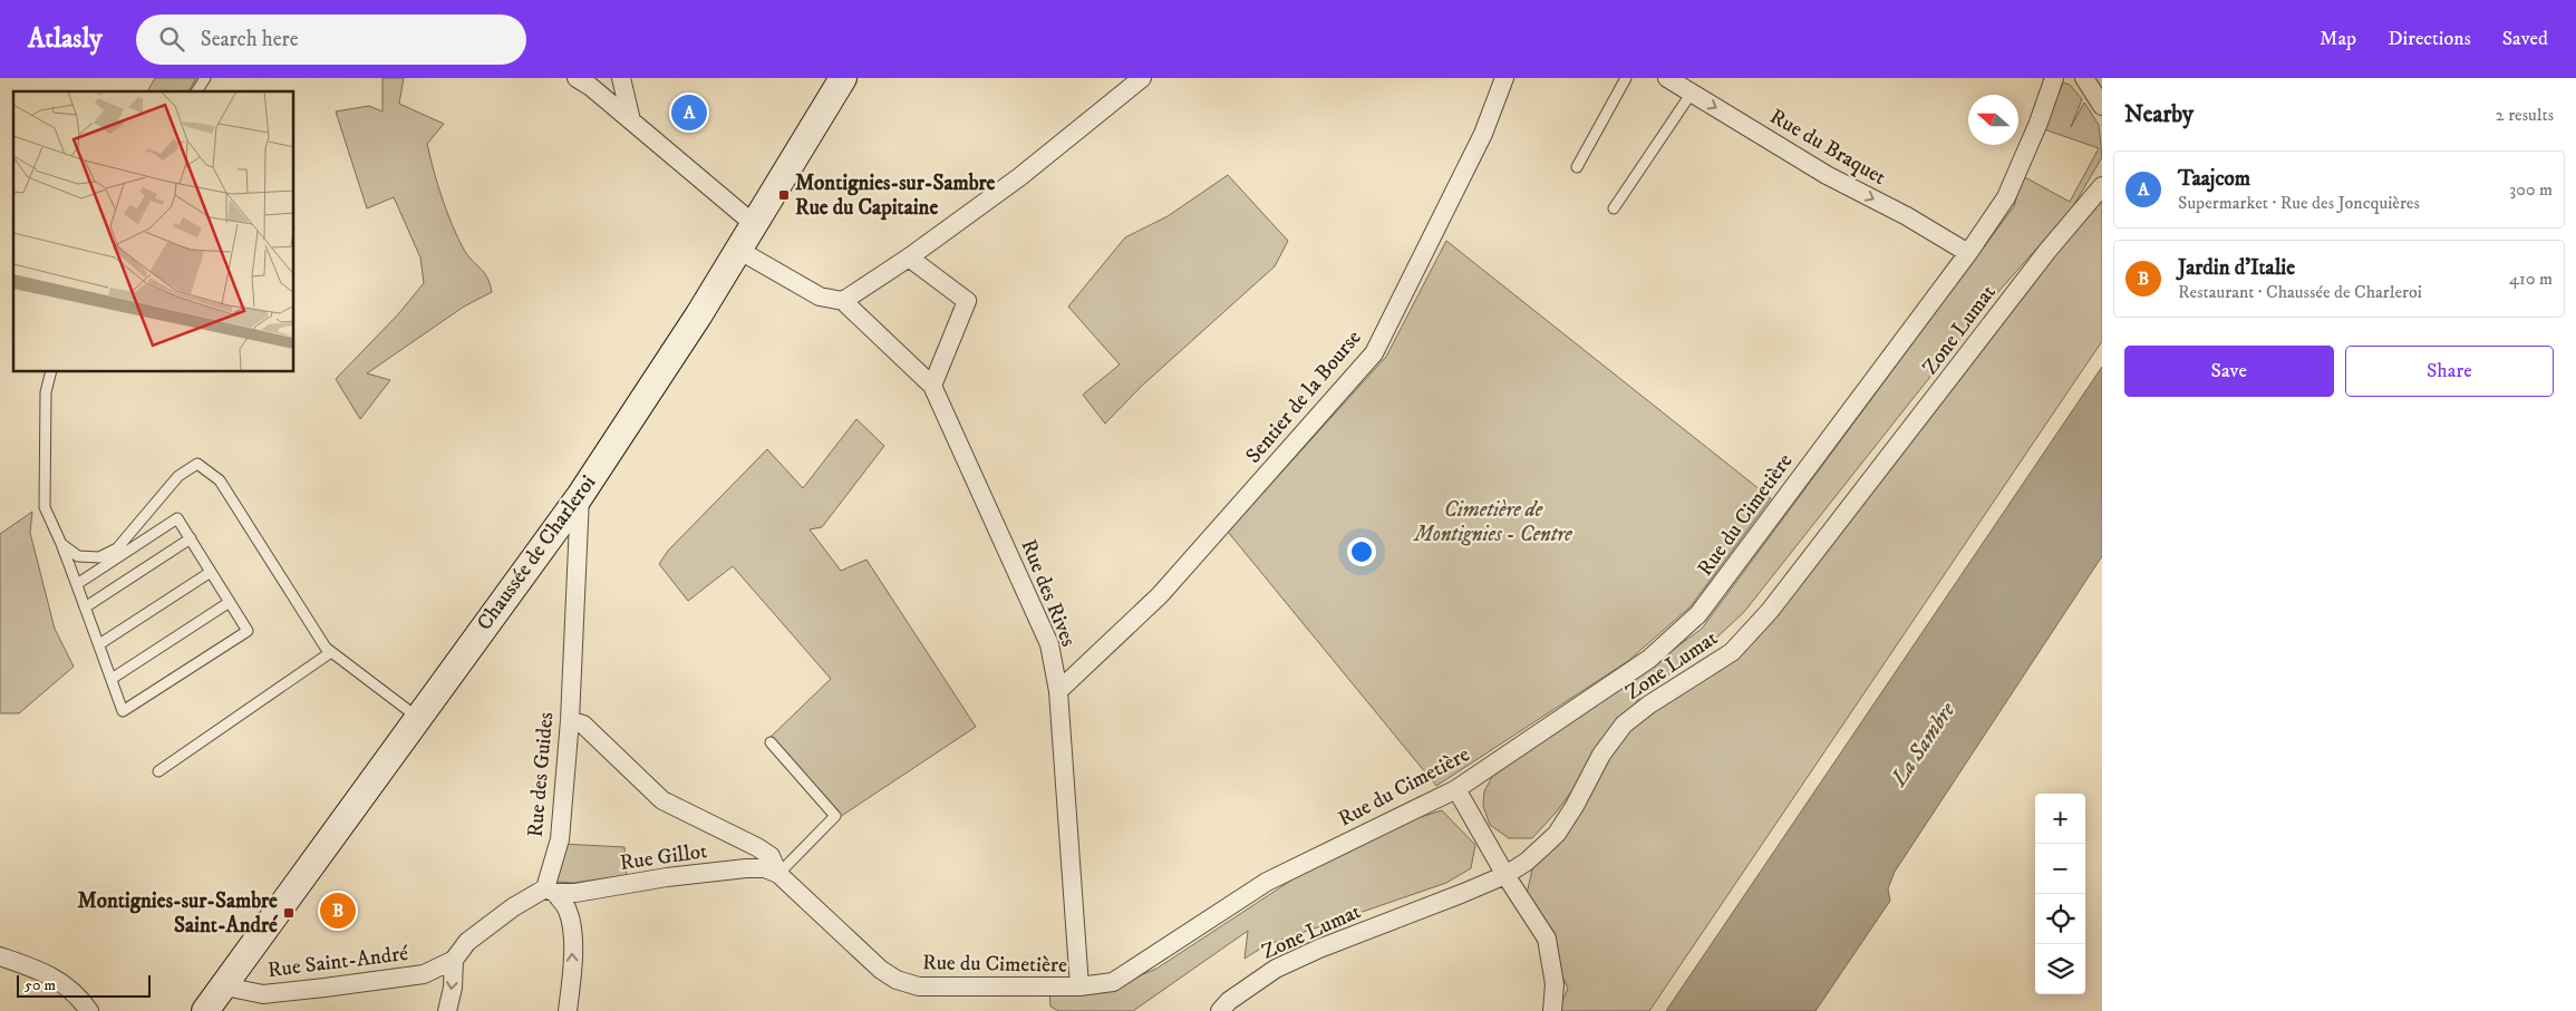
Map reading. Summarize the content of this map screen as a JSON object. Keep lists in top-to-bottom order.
{
  "streets": {
    "main road": ["Chaussée de Charleroi"],
    "street": [
      "Rue du Braquet",
      "Zone Lumat",
      "Sentier de la Bourse",
      "Rue du Cimetière",
      "Rue des Rives",
      "Rue des Guides",
      "Rue Gillot",
      "Rue Saint-André"
    ]
  },
  "crossings": [
    ["Rue du Braquet", "Rue du Cimetière"],
    ["Sentier de la Bourse", "Rue des Rives"],
    ["Rue du Cimetière", "Rue des Rives"],
    ["Rue du Cimetière", "Rue des Guides"],
    ["Rue du Cimetière", "Rue Gillot"],
    ["Chaussée de Charleroi", "Rue des Guides"],
    ["Chaussée de Charleroi", "Rue Saint-André"],
    ["Rue des Guides", "Rue Gillot"]
  ],
  "one_way": ["Rue du Braquet"],
  "water": ["La Sambre"],
  "parks": ["Cimetière de Montignies - Centre"],
  "places": {
    "transit": ["Montignies-sur-Sambre Rue du Capitaine", "Montignies-sur-Sambre Saint-André"]
  },
  "scale_bar": "50 m",
  "north": "left",
  "page": {
    "header": "Atlasly",
    "search": "Search here",
    "nav": ["Map", "Directions", "Saved"],
    "heading": ["Nearby", "2 results"],
    "pins": ["A", "B"],
    "list": [
      {
        "mark": "A",
        "name": "Taajcom",
        "note": "Supermarket · Rue des Joncquières",
        "value": "300 m"
      },
      {
        "mark": "B",
        "name": "Jardin d'Italie",
        "note": "Restaurant · Chaussée de Charleroi",
        "value": "410 m"
      }
    ],
    "buttons": ["Save", "Share"],
    "map_buttons": ["+", "−"],
    "scale": "50 m"
  }
}
